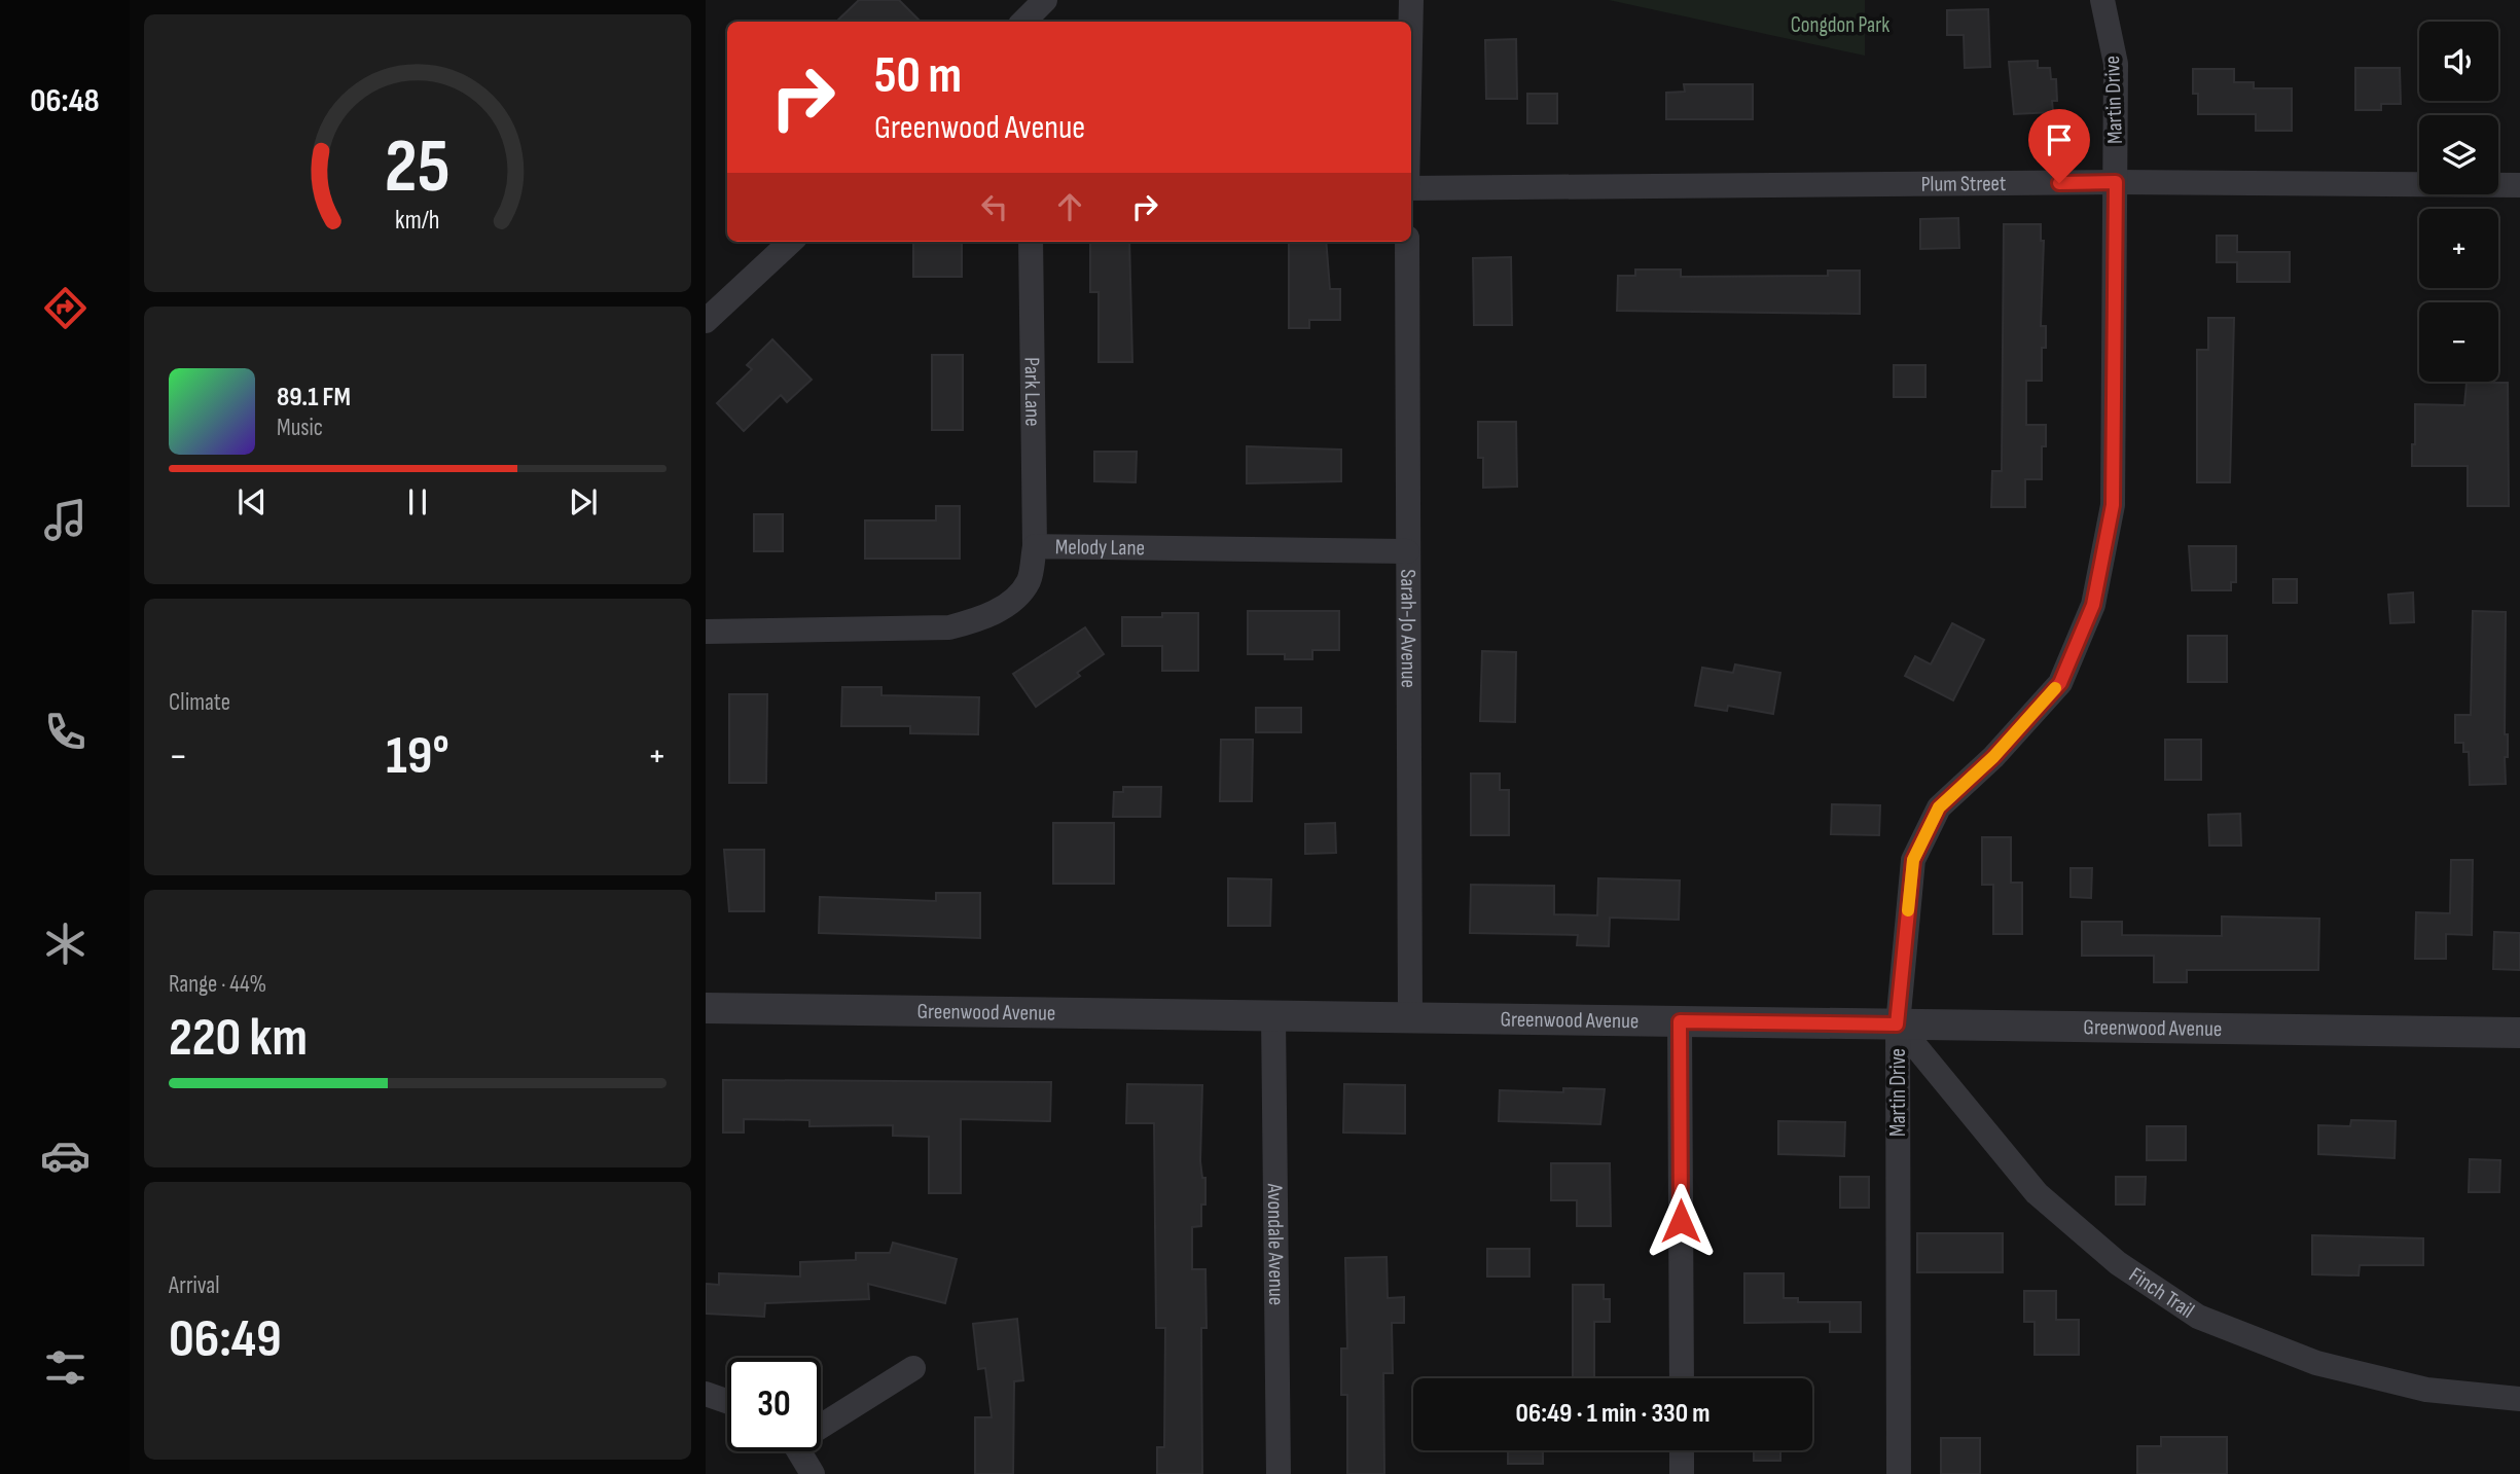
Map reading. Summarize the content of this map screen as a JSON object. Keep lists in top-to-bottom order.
{
  "streets": {
    "street": [
      "Martin Drive",
      "Plum Street",
      "Park Lane",
      "Melody Lane",
      "Sarah-Jo Avenue",
      "Greenwood Avenue",
      "Avondale Avenue",
      "Finch Trail"
    ]
  },
  "crossings": [
    ["Martin Drive", "Plum Street"],
    ["Martin Drive", "Greenwood Avenue"],
    ["Martin Drive", "Finch Trail"],
    ["Park Lane", "Melody Lane"],
    ["Melody Lane", "Sarah-Jo Avenue"],
    ["Sarah-Jo Avenue", "Greenwood Avenue"],
    ["Greenwood Avenue", "Avondale Avenue"],
    ["Greenwood Avenue", "Finch Trail"]
  ],
  "parks": ["Congdon Park"],
  "page": {
    "tabs": "06:48",
    "map_buttons": ["+", "−"],
    "turn": ["50 m", "Greenwood Avenue"],
    "song": ["89.1 FM", "Music"],
    "tile": [
      "Climate",
      ["Range · 44%", "220 km"],
      ["Arrival", "06:49"]
    ],
    "heat": ["−", "19°", "+"],
    "limit": "30",
    "trip": "06:49 · 1 min · 330 m",
    "gauge": ["25", "km/h"]
  }
}
